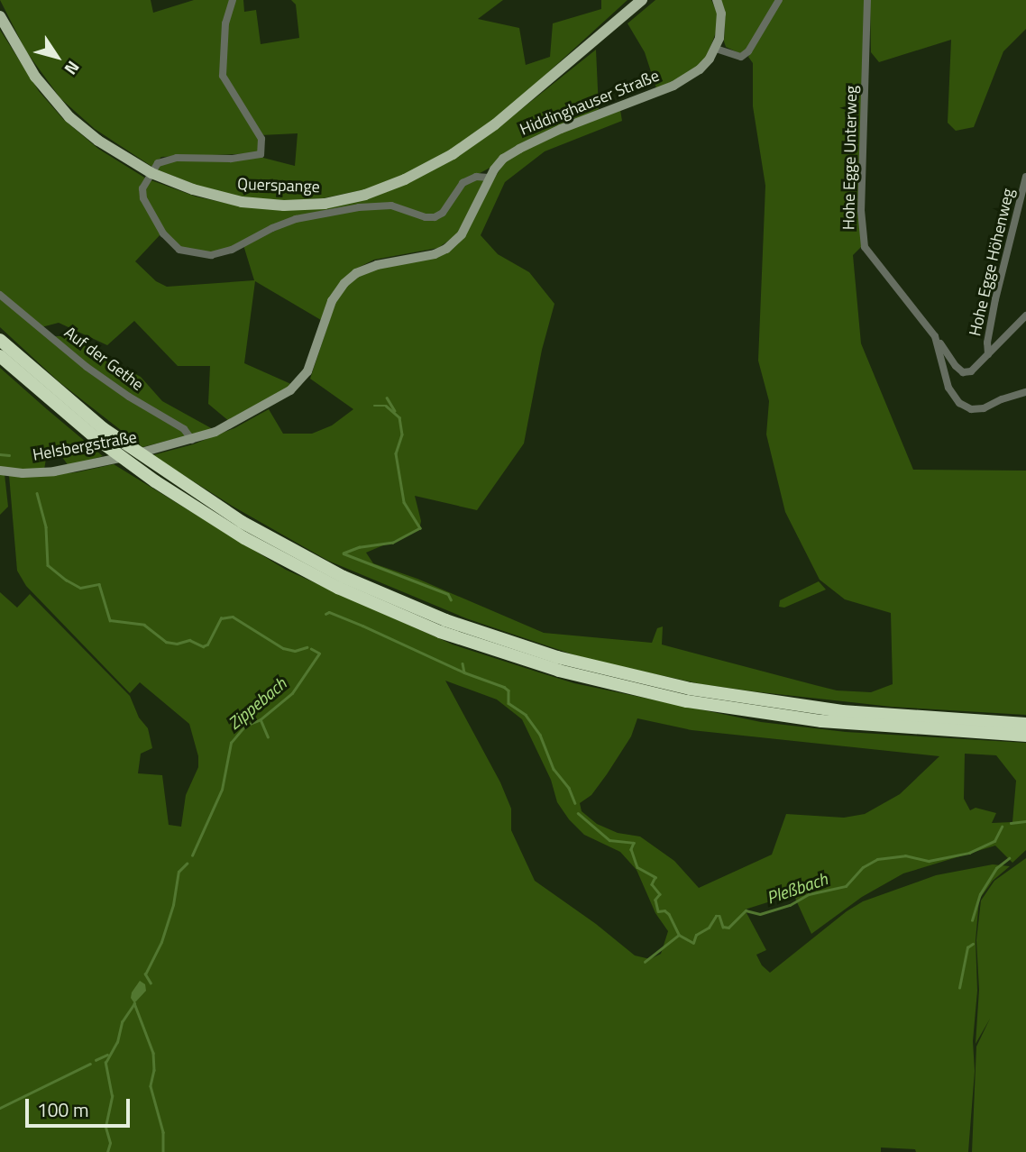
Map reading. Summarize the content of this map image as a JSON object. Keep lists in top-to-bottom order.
{
  "streets": {
    "main road": ["Querspange"],
    "street": [
      "Hiddinghauser Straße",
      "Hohe Egge Unterweg",
      "Hohe Egge Höhenweg",
      "Auf der Gethe",
      "Helsbergstraße"
    ]
  },
  "crossings": [
    ["Hiddinghauser Straße", "Auf der Gethe"],
    ["Hiddinghauser Straße", "Helsbergstraße"]
  ],
  "water": ["Zippebach", "Pleßbach"],
  "scale_bar": "100 m",
  "north": "bottom right"
}
